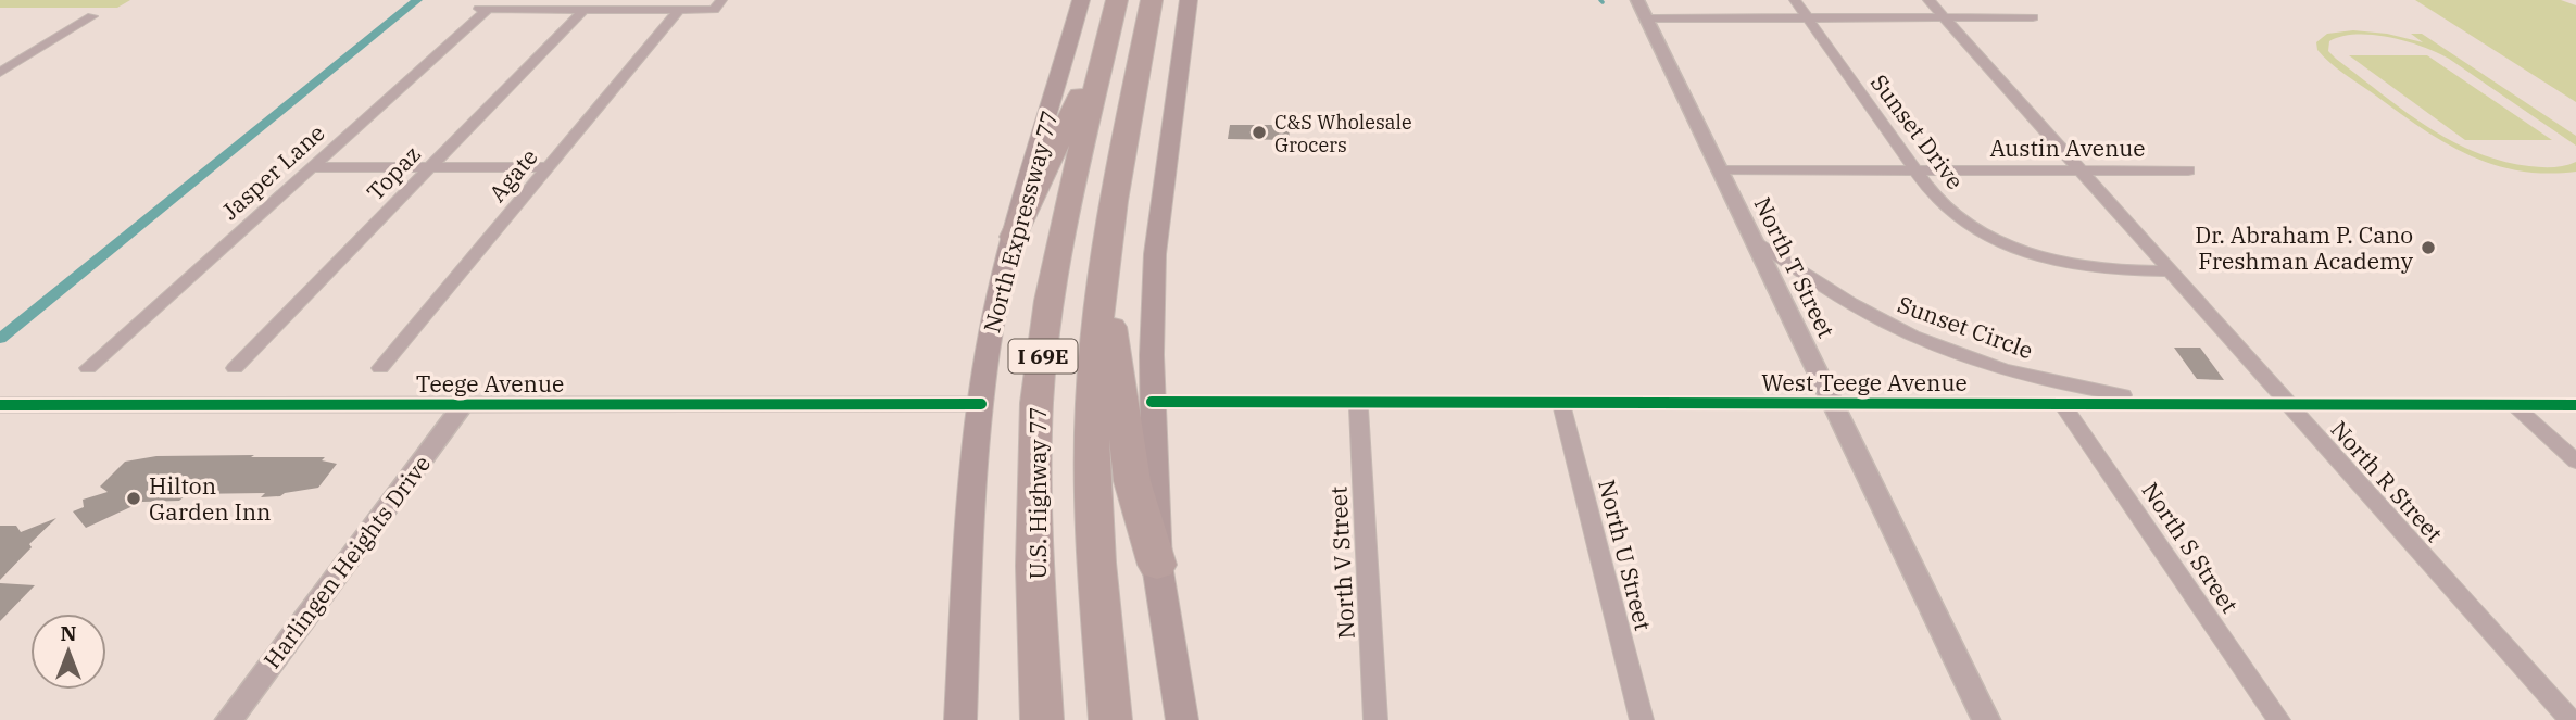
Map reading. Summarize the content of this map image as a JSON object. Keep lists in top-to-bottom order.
{
  "streets": {
    "highway": ["I 69E", "U.S. Highway 77"],
    "main road": ["North Expressway 77"],
    "street": [
      "Sunset Drive",
      "Austin Avenue",
      "Jasper Lane",
      "Topaz",
      "Agate",
      "North T Street",
      "Sunset Circle",
      "West Teege Avenue",
      "Teege Avenue",
      "North R Street",
      "North S Street",
      "North U Street",
      "Harlingen Heights Drive",
      "North V Street"
    ]
  },
  "crossings": [
    ["Sunset Drive", "Austin Avenue"],
    ["Sunset Drive", "North R Street"],
    ["Austin Avenue", "North T Street"],
    ["Austin Avenue", "North R Street"],
    ["North Expressway 77", "Teege Avenue"],
    ["North T Street", "Sunset Circle"],
    ["North T Street", "West Teege Avenue"],
    ["Sunset Circle", "West Teege Avenue"],
    ["West Teege Avenue", "North R Street"],
    ["West Teege Avenue", "North S Street"],
    ["West Teege Avenue", "North U Street"],
    ["West Teege Avenue", "North V Street"],
    ["Teege Avenue", "Harlingen Heights Drive"]
  ],
  "places": ["C&S Wholesale Grocers", "Dr. Abraham P. Cano Freshman Academy", "Hilton Garden Inn"],
  "north": "top"
}
